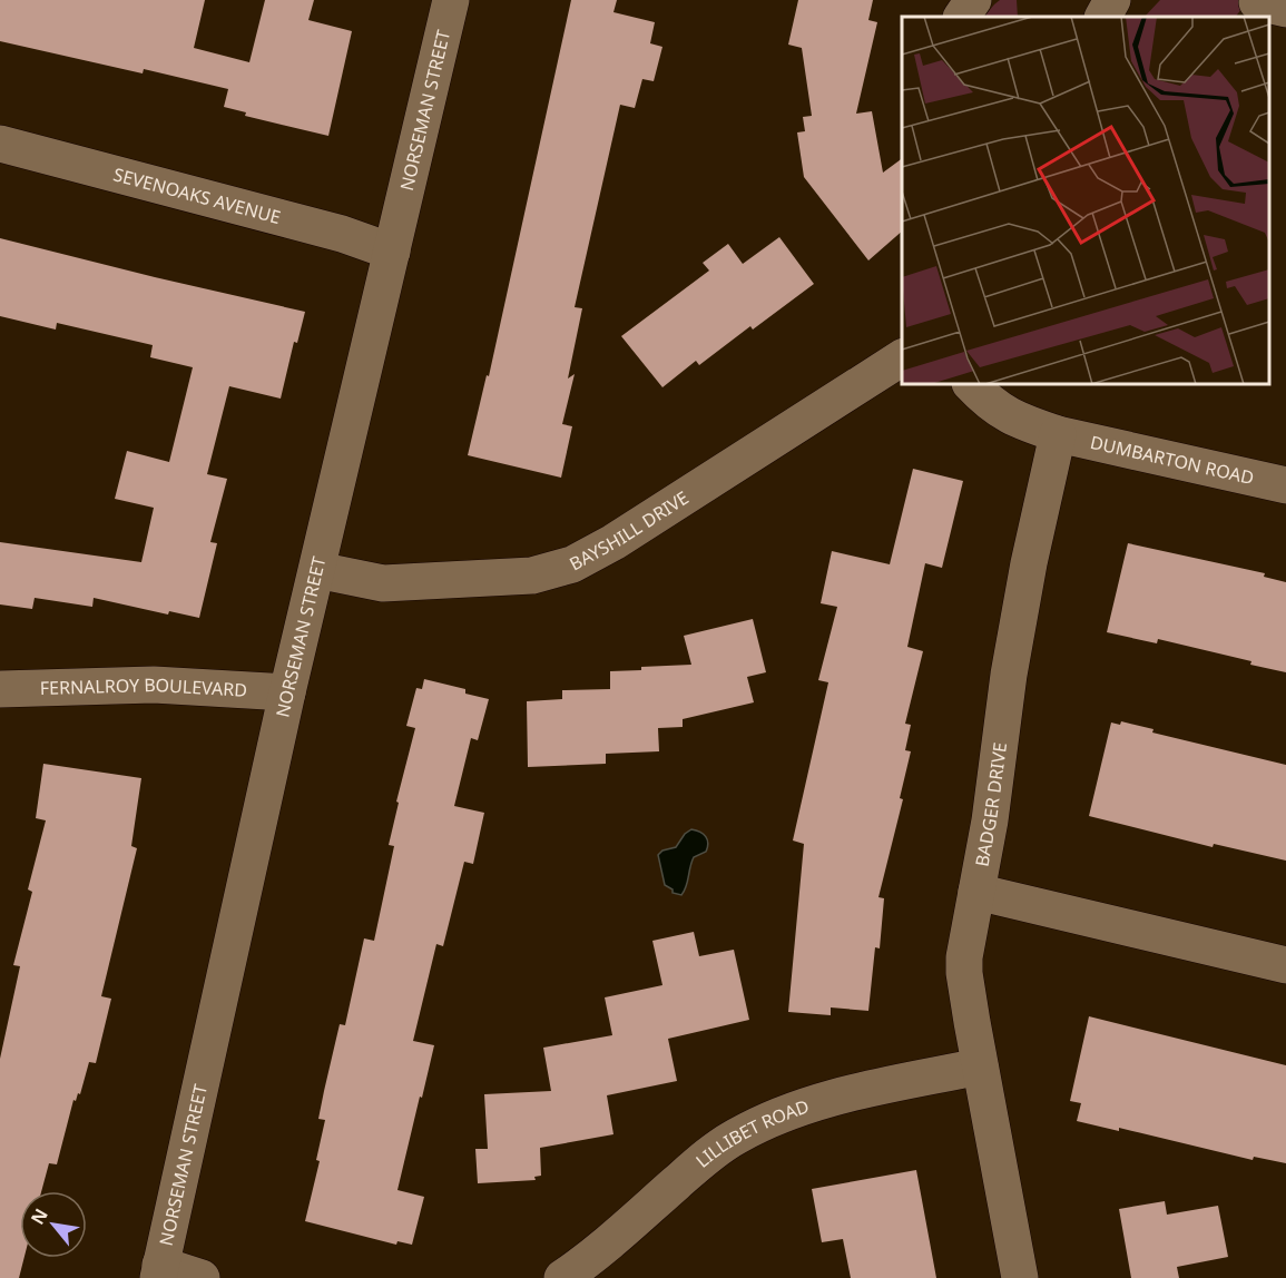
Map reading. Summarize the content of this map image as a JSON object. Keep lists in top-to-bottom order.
{
  "streets": {
    "street": [
      "NORSEMAN STREET",
      "SEVENOAKS AVENUE",
      "DUMBARTON ROAD",
      "BAYSHILL DRIVE",
      "FERNALROY BOULEVARD",
      "BADGER DRIVE",
      "LILLIBET ROAD"
    ]
  },
  "crossings": [
    ["NORSEMAN STREET", "SEVENOAKS AVENUE"],
    ["NORSEMAN STREET", "BAYSHILL DRIVE"],
    ["NORSEMAN STREET", "FERNALROY BOULEVARD"],
    ["DUMBARTON ROAD", "BADGER DRIVE"],
    ["BADGER DRIVE", "LILLIBET ROAD"]
  ],
  "north": "top left"
}
